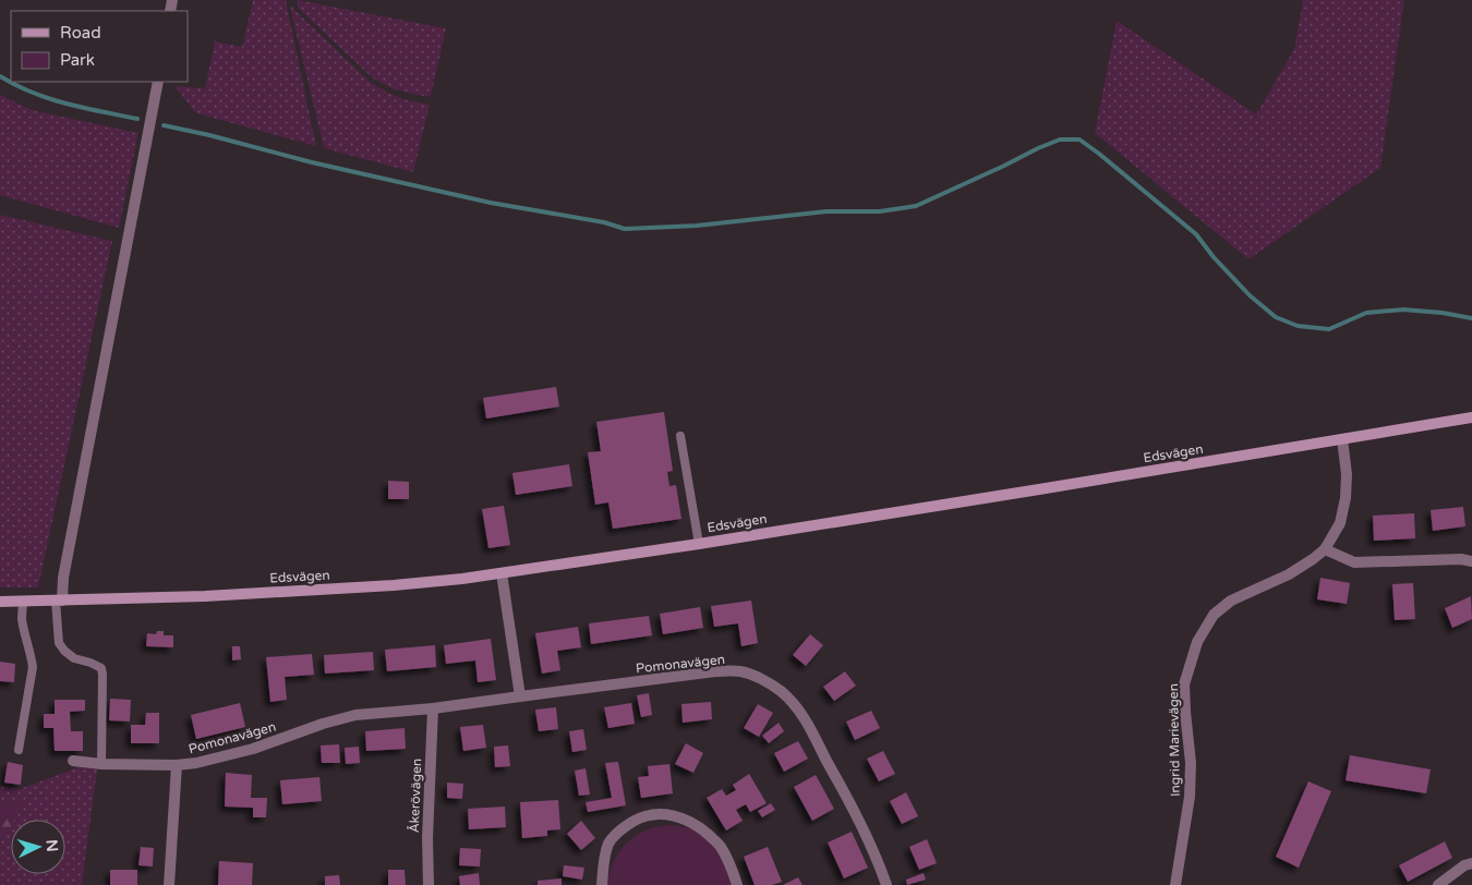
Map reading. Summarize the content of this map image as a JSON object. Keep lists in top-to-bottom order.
{
  "streets": {
    "street": [
      "Edsvägen",
      "Pomonavägen",
      "Ingrid Marievägen",
      "Åkerövägen"
    ]
  },
  "crossings": [
    ["Edsvägen", "Ingrid Marievägen"],
    ["Pomonavägen", "Åkerövägen"]
  ],
  "legend": ["Road", "Park"],
  "north": "right"
}
